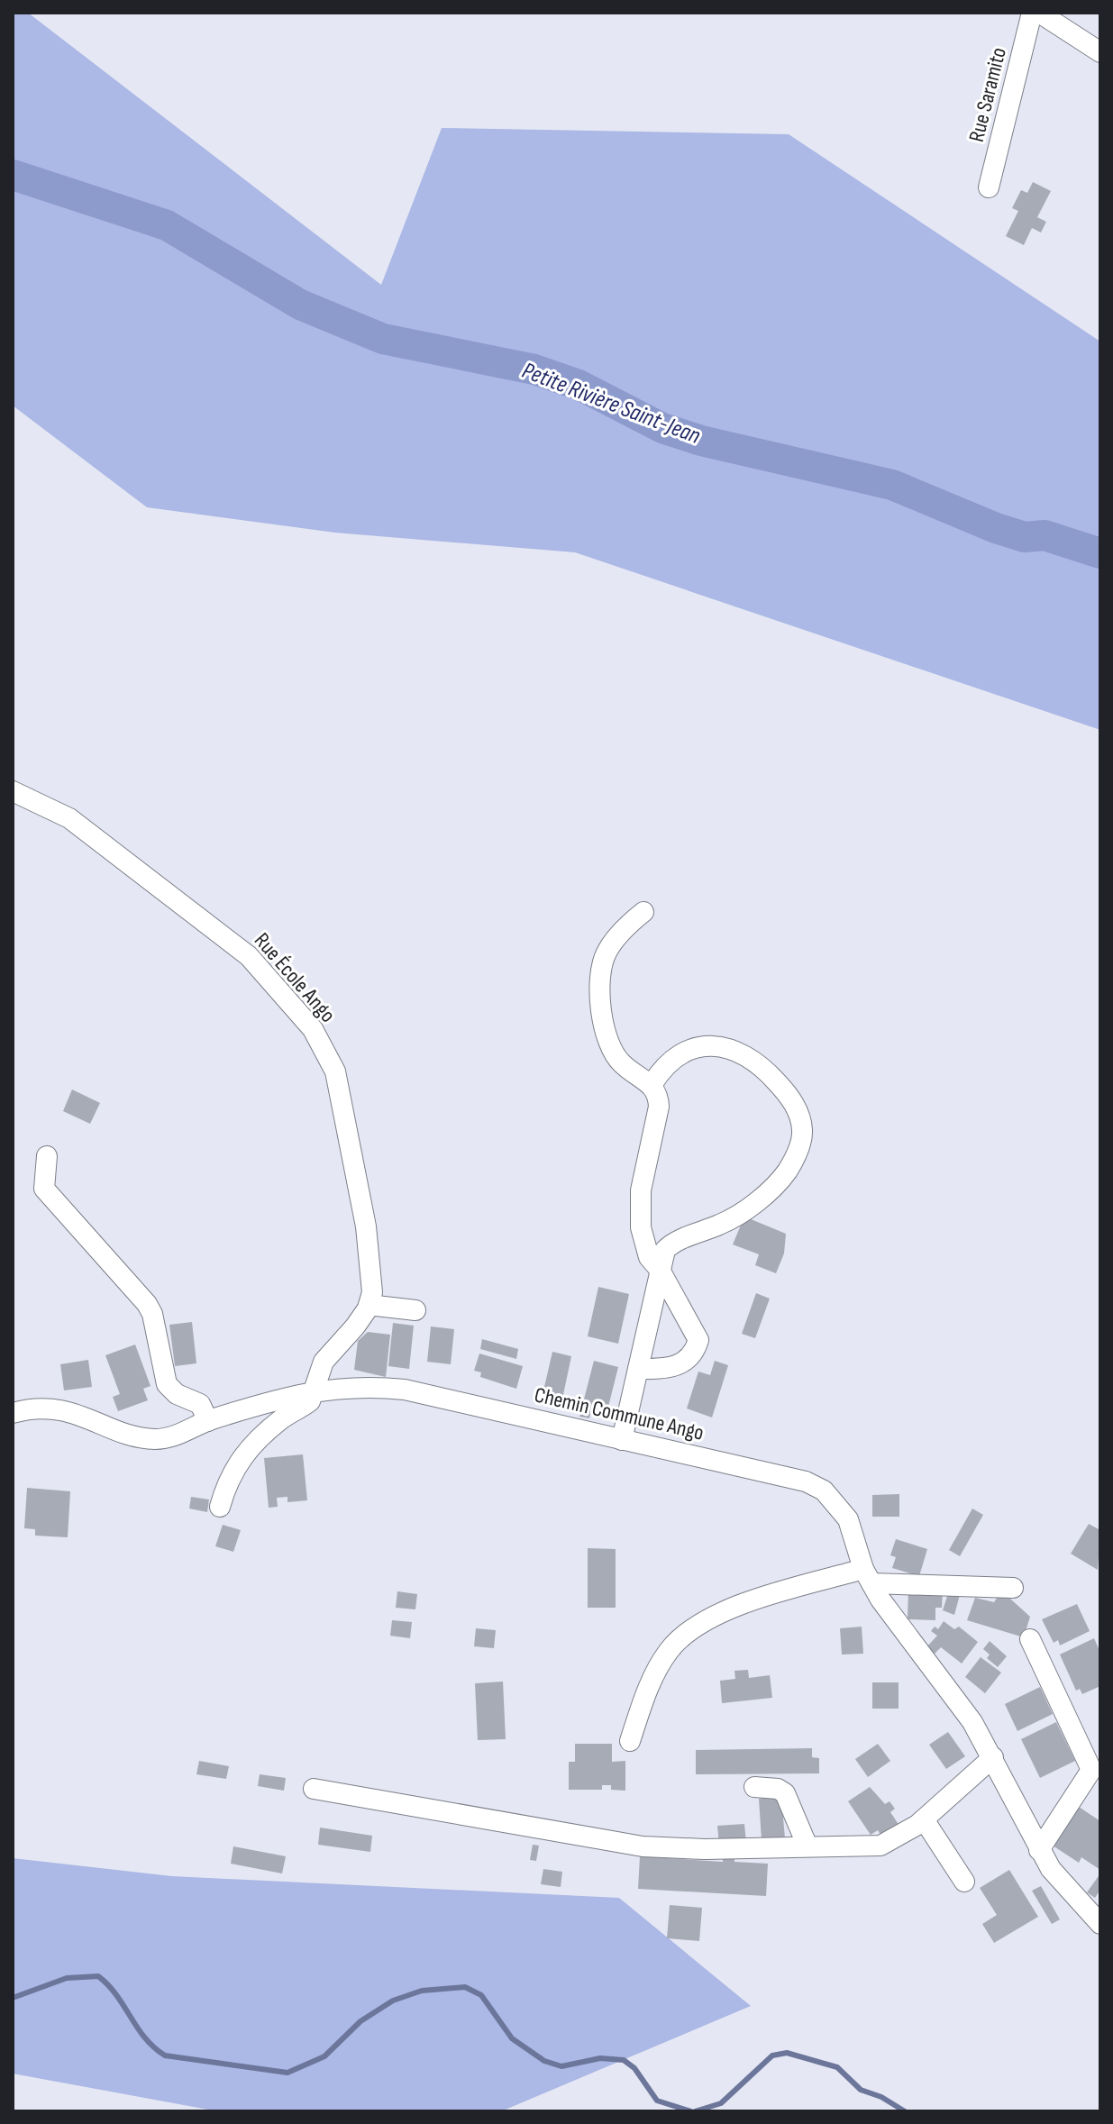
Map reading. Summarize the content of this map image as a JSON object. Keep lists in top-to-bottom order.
{
  "streets": {
    "street": ["Rue Saramito", "Rue École Ango", "Chemin Commune Ango"]
  },
  "crossings": [
    ["Rue École Ango", "Chemin Commune Ango"]
  ],
  "water": ["Petite Rivière Saint-Jean"]
}
